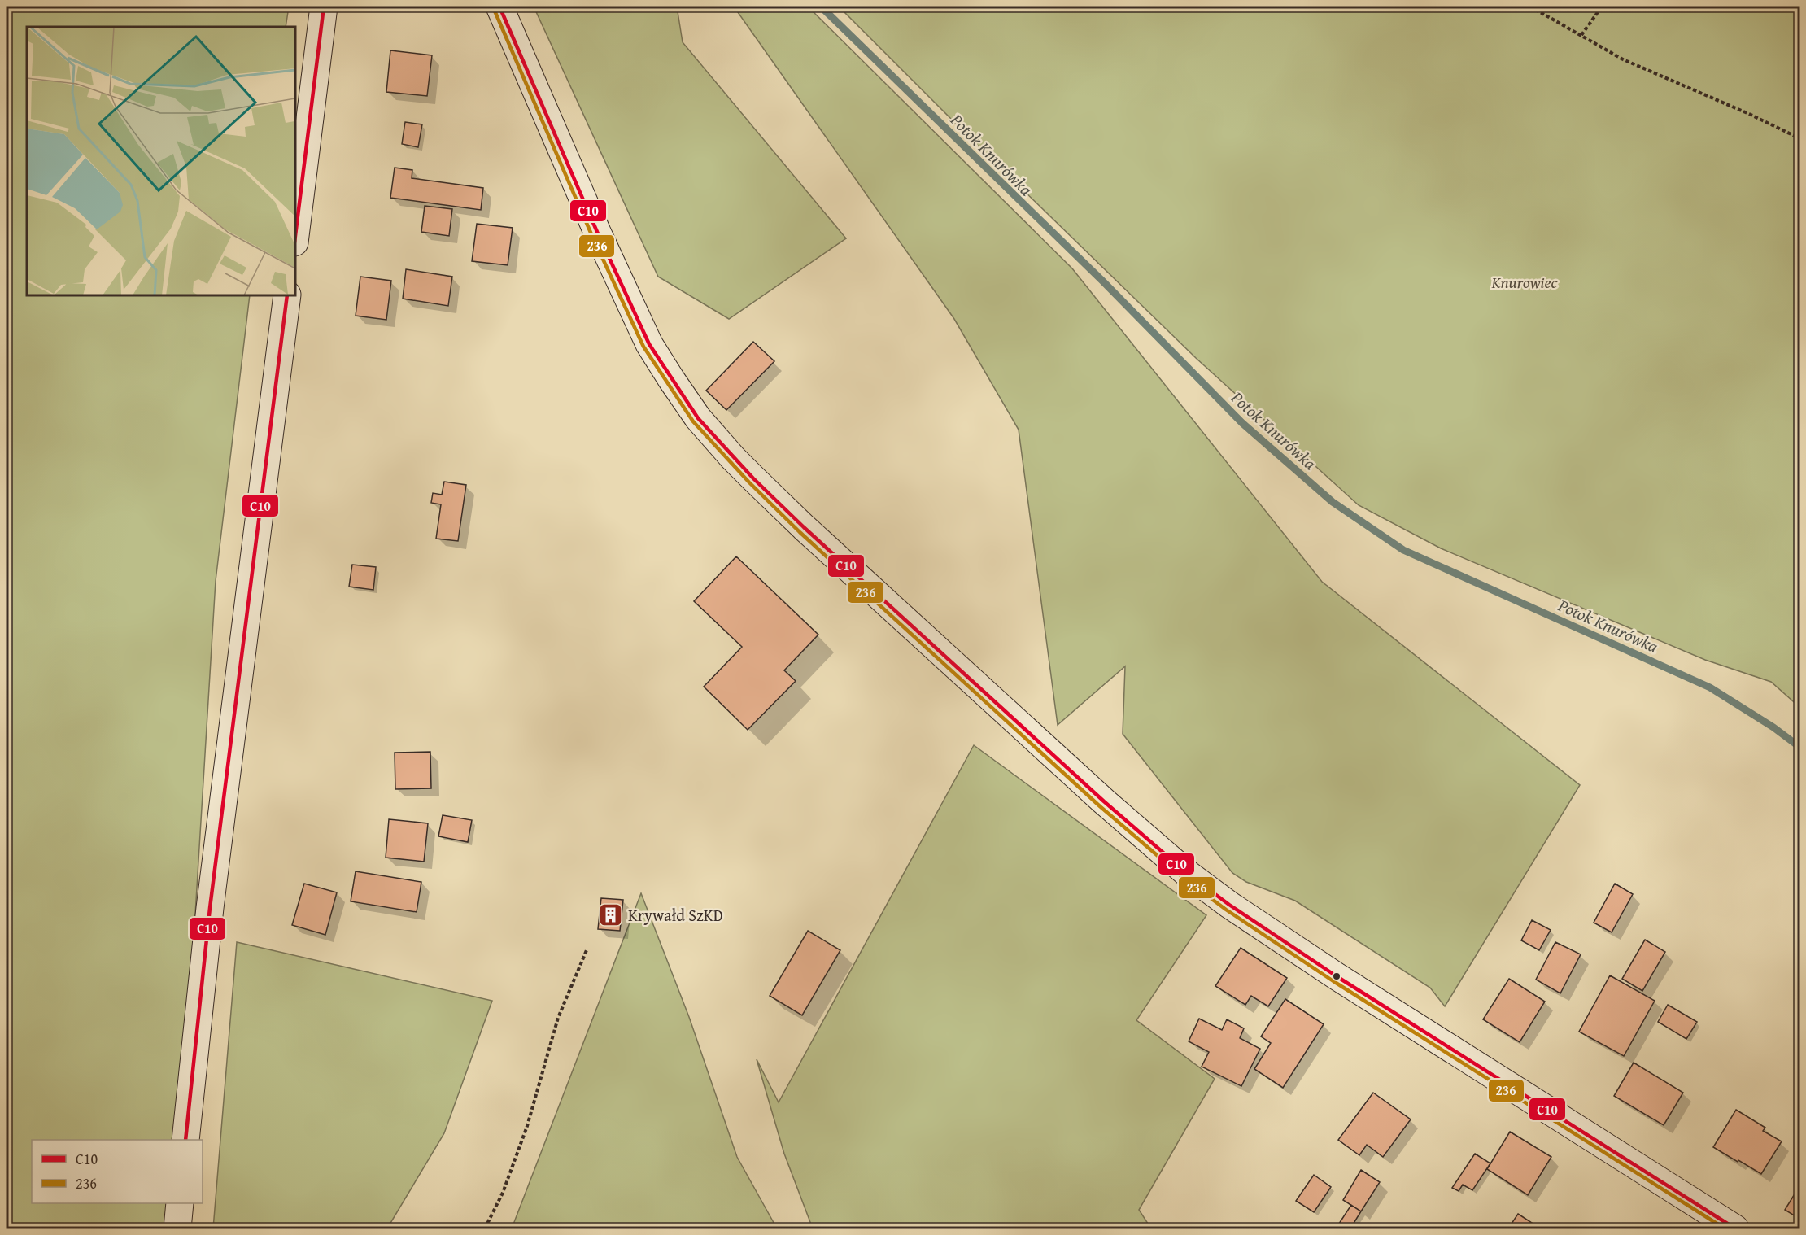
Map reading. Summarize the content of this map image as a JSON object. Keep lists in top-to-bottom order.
{
  "water": ["Potok Knurówka"],
  "parks": ["Knurowiec"],
  "places": {
    "building": ["Krywałd SzKD"]
  },
  "lines": ["transit line C10", "transit line 236"],
  "legend": ["C10", "236"]
}
